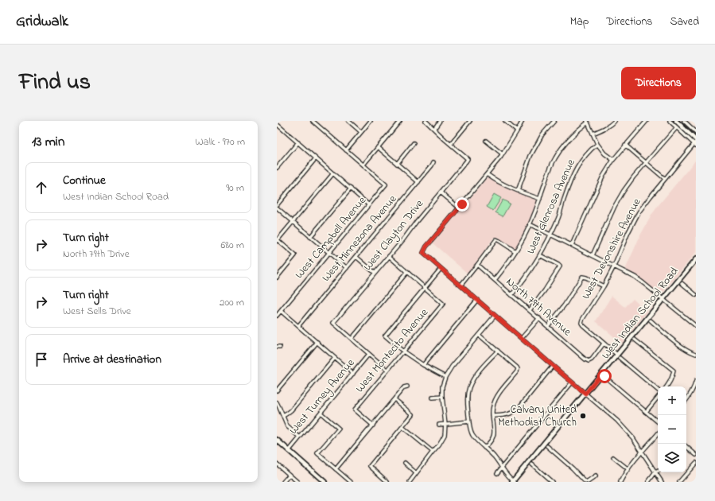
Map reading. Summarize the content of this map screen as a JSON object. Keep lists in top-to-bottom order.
{
  "streets": {
    "main road": ["West Indian School Road"],
    "street": [
      "West Glenrosa Avenue",
      "West Clayton Drive",
      "West Campbell Avenue",
      "West Minnezona Avenue",
      "West Devonshire Avenue",
      "North 79th Avenue",
      "West Montecito Avenue",
      "West Turney Avenue"
    ]
  },
  "crossings": [
    ["West Glenrosa Avenue", "North 79th Avenue"],
    ["West Devonshire Avenue", "North 79th Avenue"]
  ],
  "places": ["Calvary United Methodist Church"],
  "page": {
    "header": "Gridwalk",
    "nav": ["Map", "Directions", "Saved"],
    "title": "Find us",
    "buttons": "Directions",
    "heading": ["13 min", "Walk · 970 m"],
    "list": [
      ["Continue", "West Indian School Road", "90 m"],
      ["Turn right", "North 79th Drive", "680 m"],
      ["Turn right", "West Sells Drive", "200 m"],
      "Arrive at destination"
    ],
    "map_buttons": ["+", "−"]
  }
}
